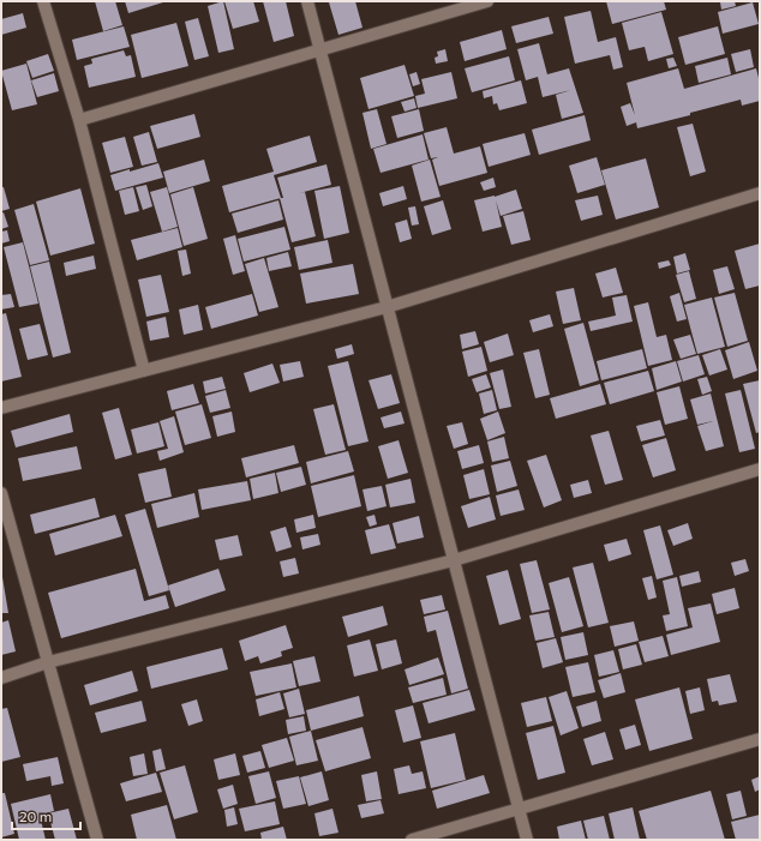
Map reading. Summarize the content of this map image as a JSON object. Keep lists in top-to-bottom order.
{
  "scale_bar": "20 m"
}
